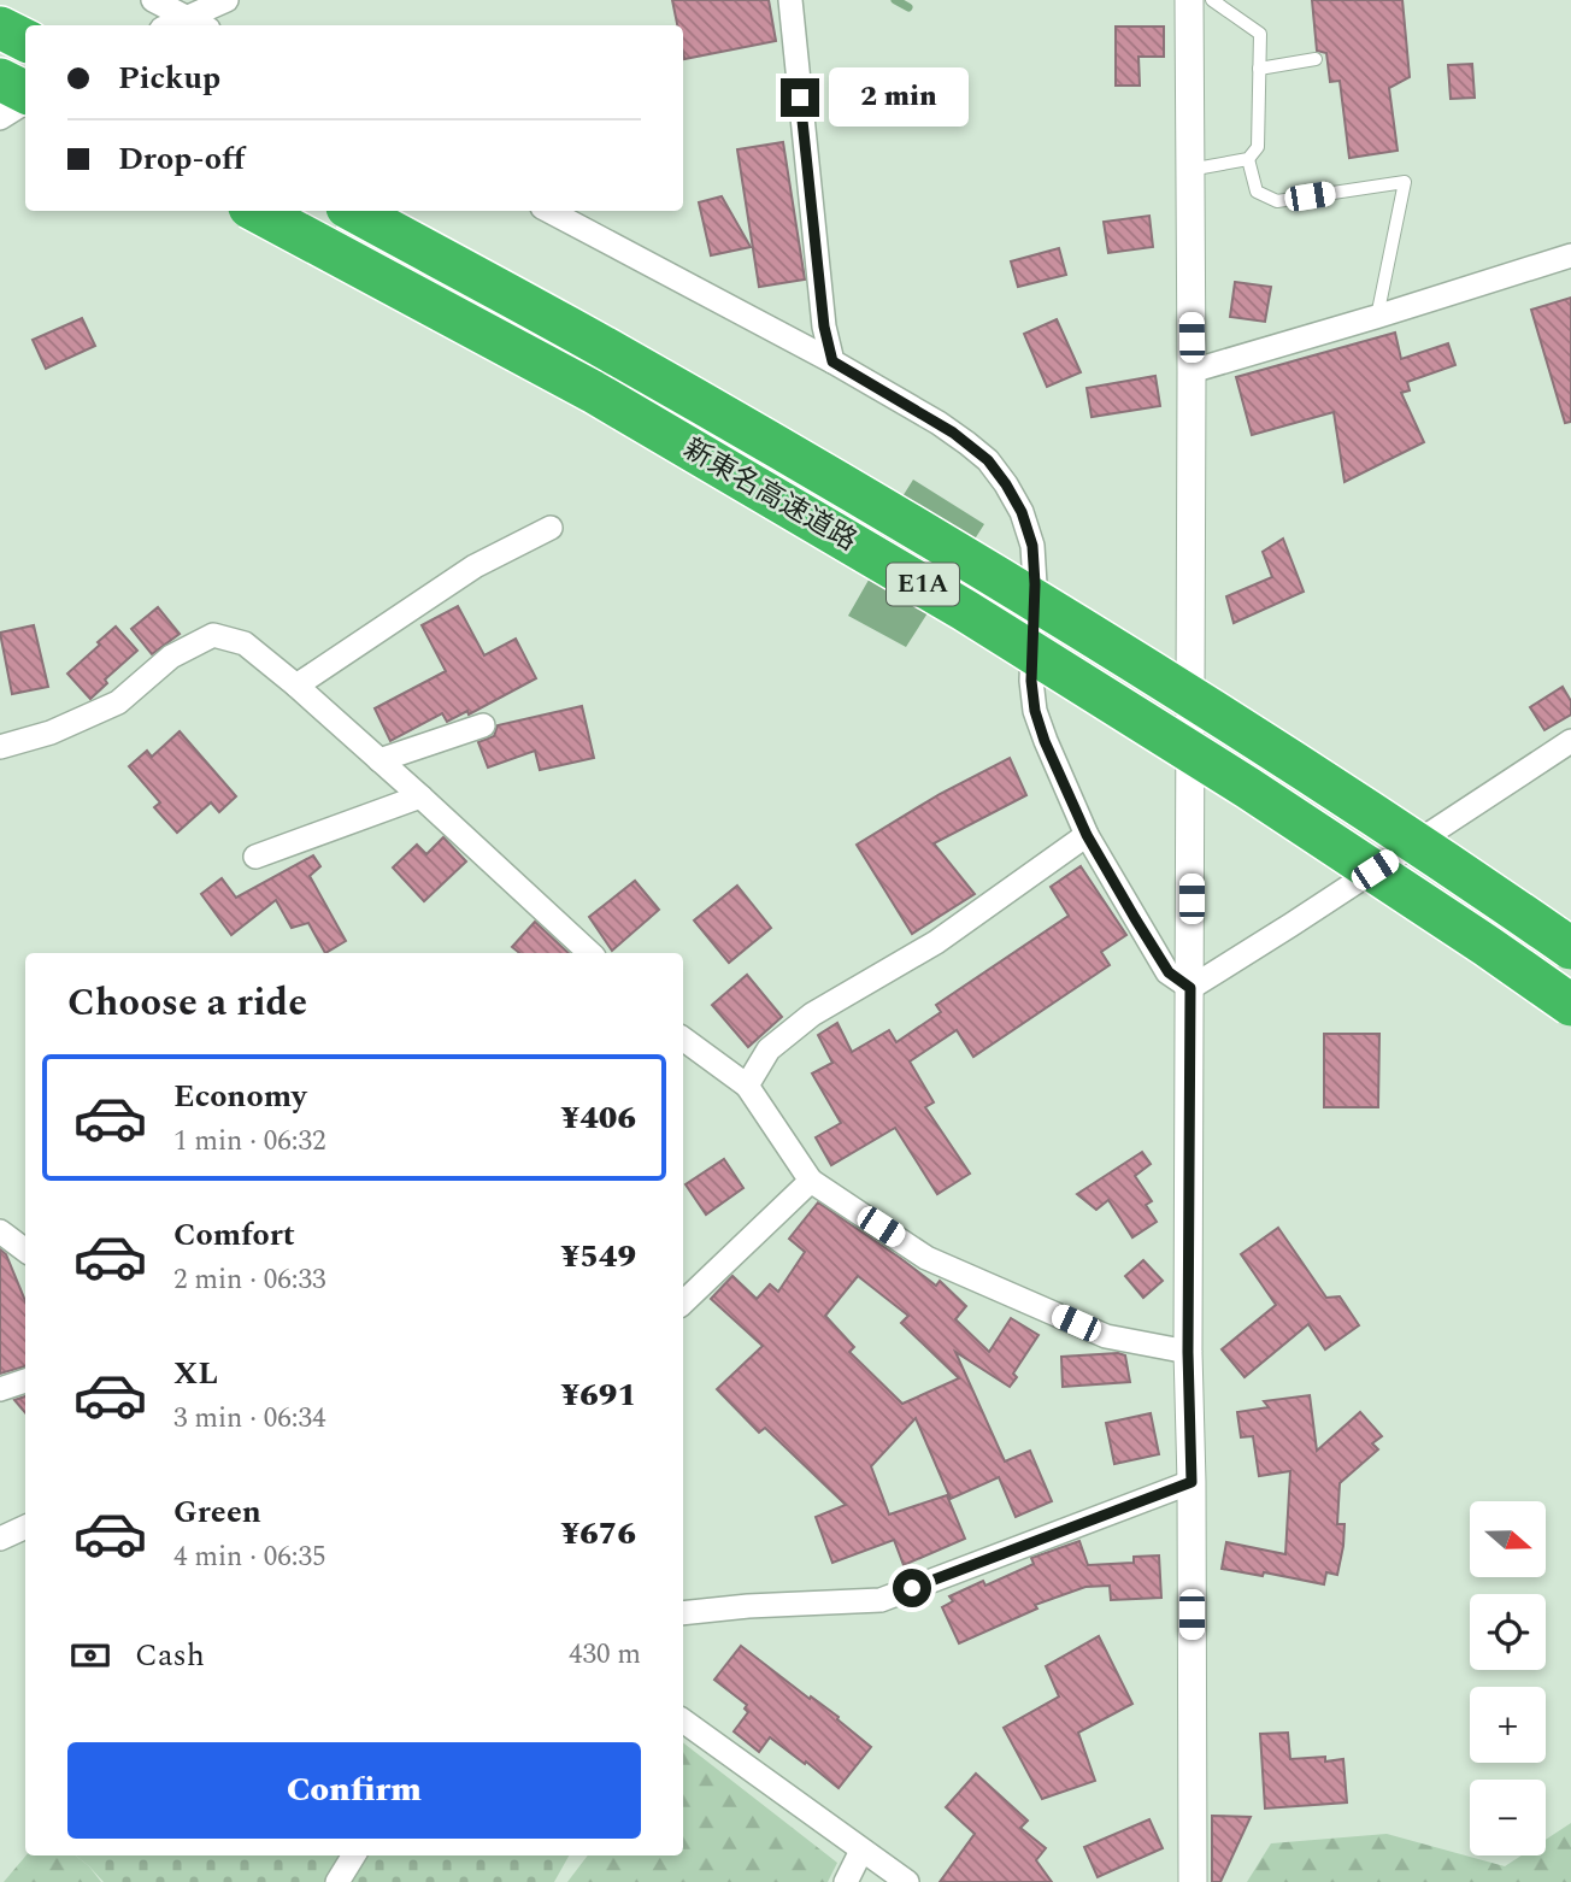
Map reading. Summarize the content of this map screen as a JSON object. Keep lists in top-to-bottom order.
{
  "streets": {
    "highway": ["新東名高速道路", "E1A"]
  },
  "north": "right",
  "page": {
    "banner": ["Pickup", "Drop-off"],
    "bubble": "2 min",
    "heading": "Choose a ride",
    "list": [
      {
        "name": "Economy",
        "note": "1 min · 06:32",
        "value": "¥406"
      },
      {
        "name": "Comfort",
        "note": "2 min · 06:33",
        "value": "¥549"
      },
      {
        "name": "XL",
        "note": "3 min · 06:34",
        "value": "¥691"
      },
      {
        "name": "Green",
        "note": "4 min · 06:35",
        "value": "¥676"
      }
    ],
    "map_buttons": ["+", "−"],
    "pay": ["Cash", "430 m"],
    "buttons": "Confirm"
  }
}
